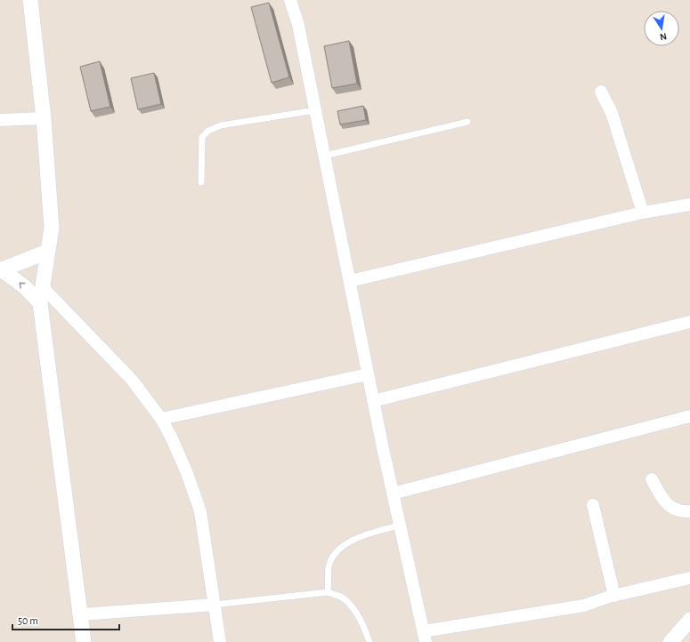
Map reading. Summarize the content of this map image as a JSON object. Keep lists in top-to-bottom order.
{
  "scale_bar": "50 m",
  "north": "bottom"
}
